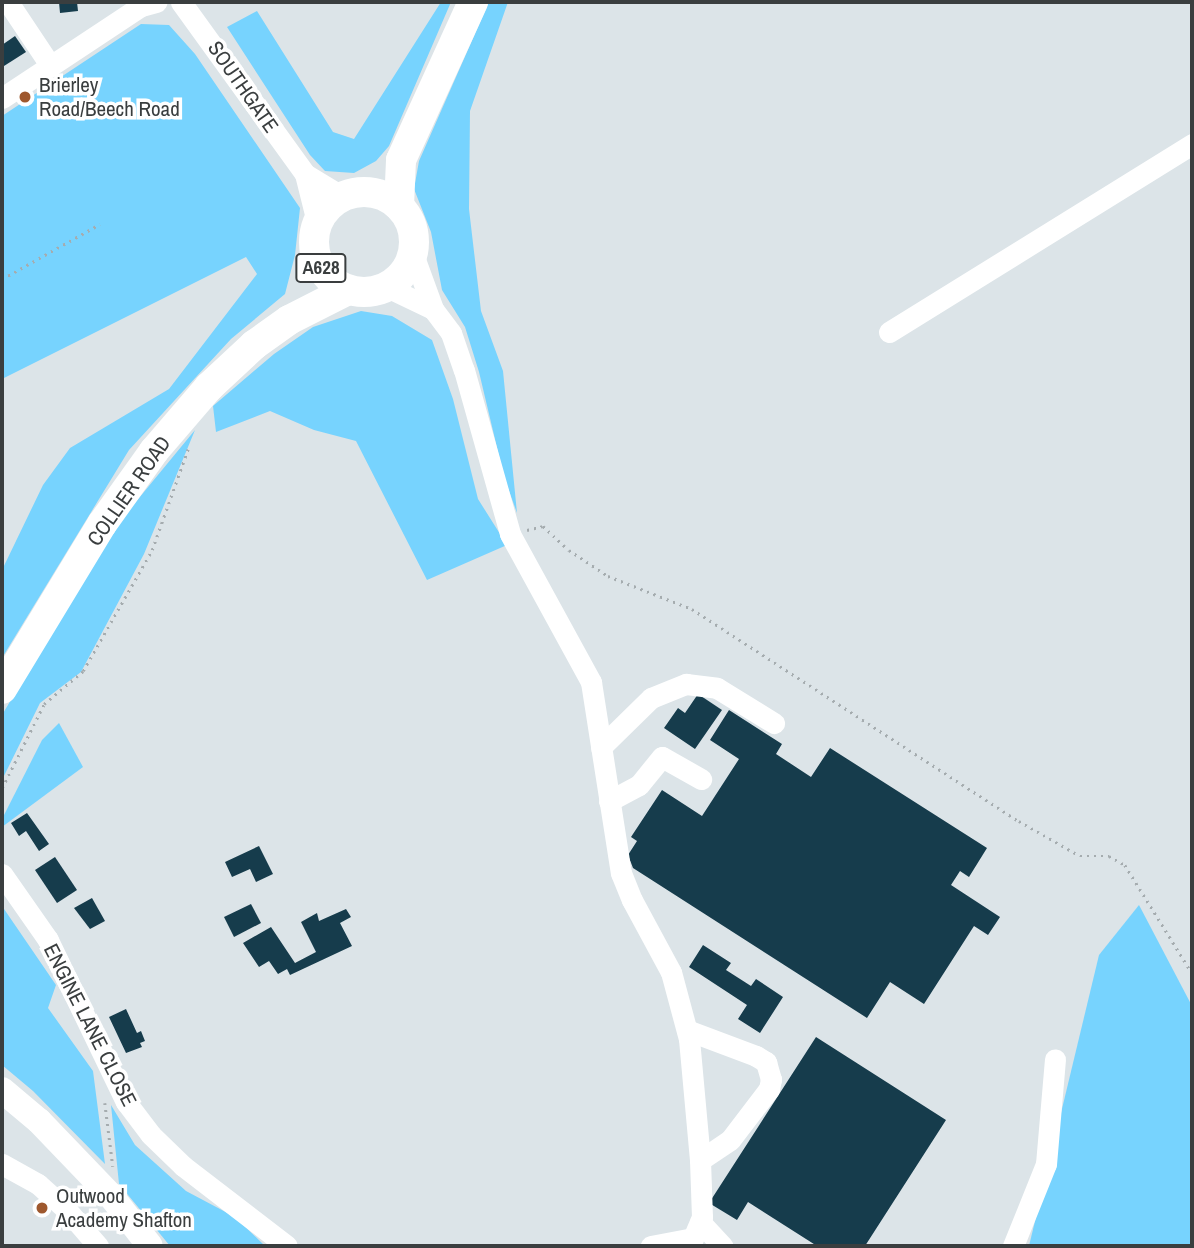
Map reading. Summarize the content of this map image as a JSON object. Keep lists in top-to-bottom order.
{
  "streets": {
    "highway": ["A628", "COLLIER ROAD"],
    "street": ["SOUTHGATE", "ENGINE LANE CLOSE"]
  },
  "crossings": [
    ["SOUTHGATE", "A628"],
    ["SOUTHGATE", "COLLIER ROAD"],
    ["A628", "COLLIER ROAD"]
  ],
  "places": ["Brierley Road/Beech Road", "Outwood Academy Shafton"]
}
